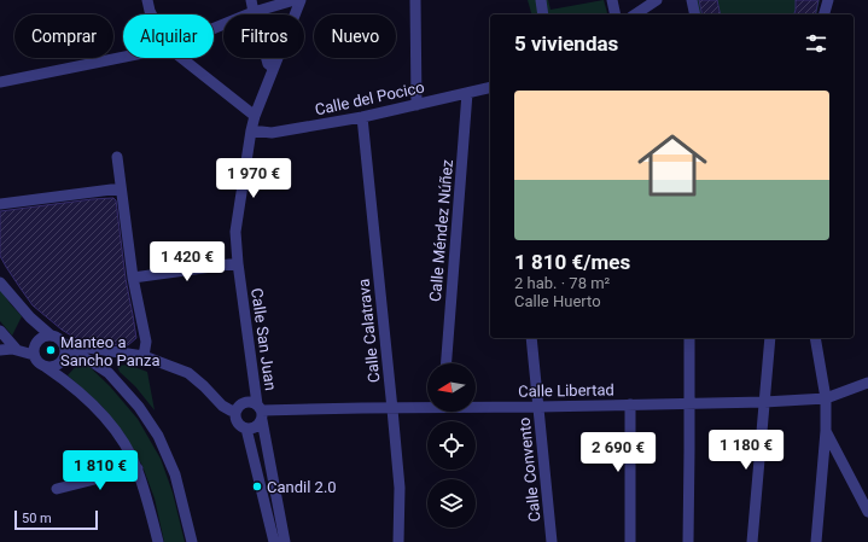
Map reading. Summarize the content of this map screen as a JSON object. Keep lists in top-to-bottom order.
{
  "streets": {
    "street": [
      "Calle del Pocico",
      "Calle Méndez Núñez",
      "Calle Calatrava",
      "Calle San Juan",
      "Calle Libertad",
      "Calle Convento"
    ]
  },
  "crossings": [
    ["Calle del Pocico", "Calle Méndez Núñez"],
    ["Calle del Pocico", "Calle Calatrava"],
    ["Calle del Pocico", "Calle San Juan"],
    ["Calle Calatrava", "Calle Libertad"],
    ["Calle San Juan", "Calle Libertad"],
    ["Calle Libertad", "Calle Convento"]
  ],
  "places": ["Manteo a Sancho Panza", "Candil 2.0"],
  "scale_bar": "50 m",
  "north": "left",
  "page": {
    "chip": [
      "Comprar",
      "Alquilar",
      "Filtros",
      "Nuevo"
    ],
    "heading": "5 viviendas",
    "list": [
      {
        "name": "1 810 €/mes",
        "note": "2 hab. · 78 m² · Calle Huerto"
      }
    ],
    "price": [
      "1 970 €",
      "1 420 €",
      "1 180 €",
      "2 690 €",
      "1 810 €"
    ],
    "scale": "50 m"
  }
}
